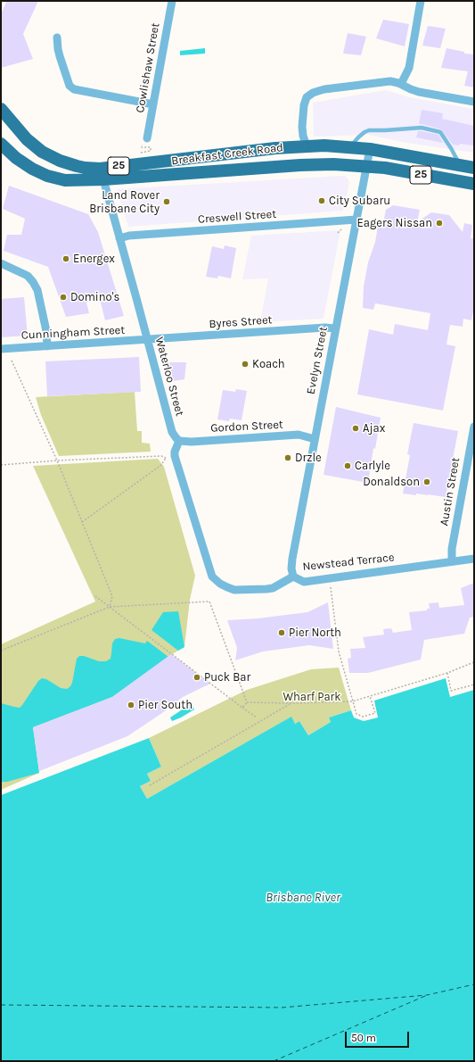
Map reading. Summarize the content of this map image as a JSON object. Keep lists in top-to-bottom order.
{
  "streets": {
    "main road": ["Breakfast Creek Road", "25"],
    "street": [
      "Cowlishaw Street",
      "Creswell Street",
      "Byres Street",
      "Cunningham Street",
      "Evelyn Street",
      "Waterloo Street",
      "Gordon Street",
      "Austin Street",
      "Newstead Terrace"
    ]
  },
  "crossings": [
    ["Breakfast Creek Road", "Evelyn Street"],
    ["Breakfast Creek Road", "Waterloo Street"],
    ["Creswell Street", "Evelyn Street"],
    ["Creswell Street", "Waterloo Street"],
    ["Byres Street", "Cunningham Street"],
    ["Byres Street", "Evelyn Street"],
    ["Byres Street", "Waterloo Street"],
    ["Cunningham Street", "Waterloo Street"],
    ["Evelyn Street", "Gordon Street"],
    ["Evelyn Street", "Newstead Terrace"],
    ["Waterloo Street", "Gordon Street"],
    ["Austin Street", "Newstead Terrace"]
  ],
  "water": ["Brisbane River"],
  "parks": ["Wharf Park"],
  "places": [
    "City Subaru",
    "Land Rover Brisbane City",
    "Eagers Nissan",
    "Energex",
    "Domino's",
    "Koach",
    "Ajax",
    "Drzle",
    "Carlyle",
    "Donaldson",
    "Pier North",
    "Puck Bar",
    "Pier South"
  ],
  "scale_bar": "50 m"
}
